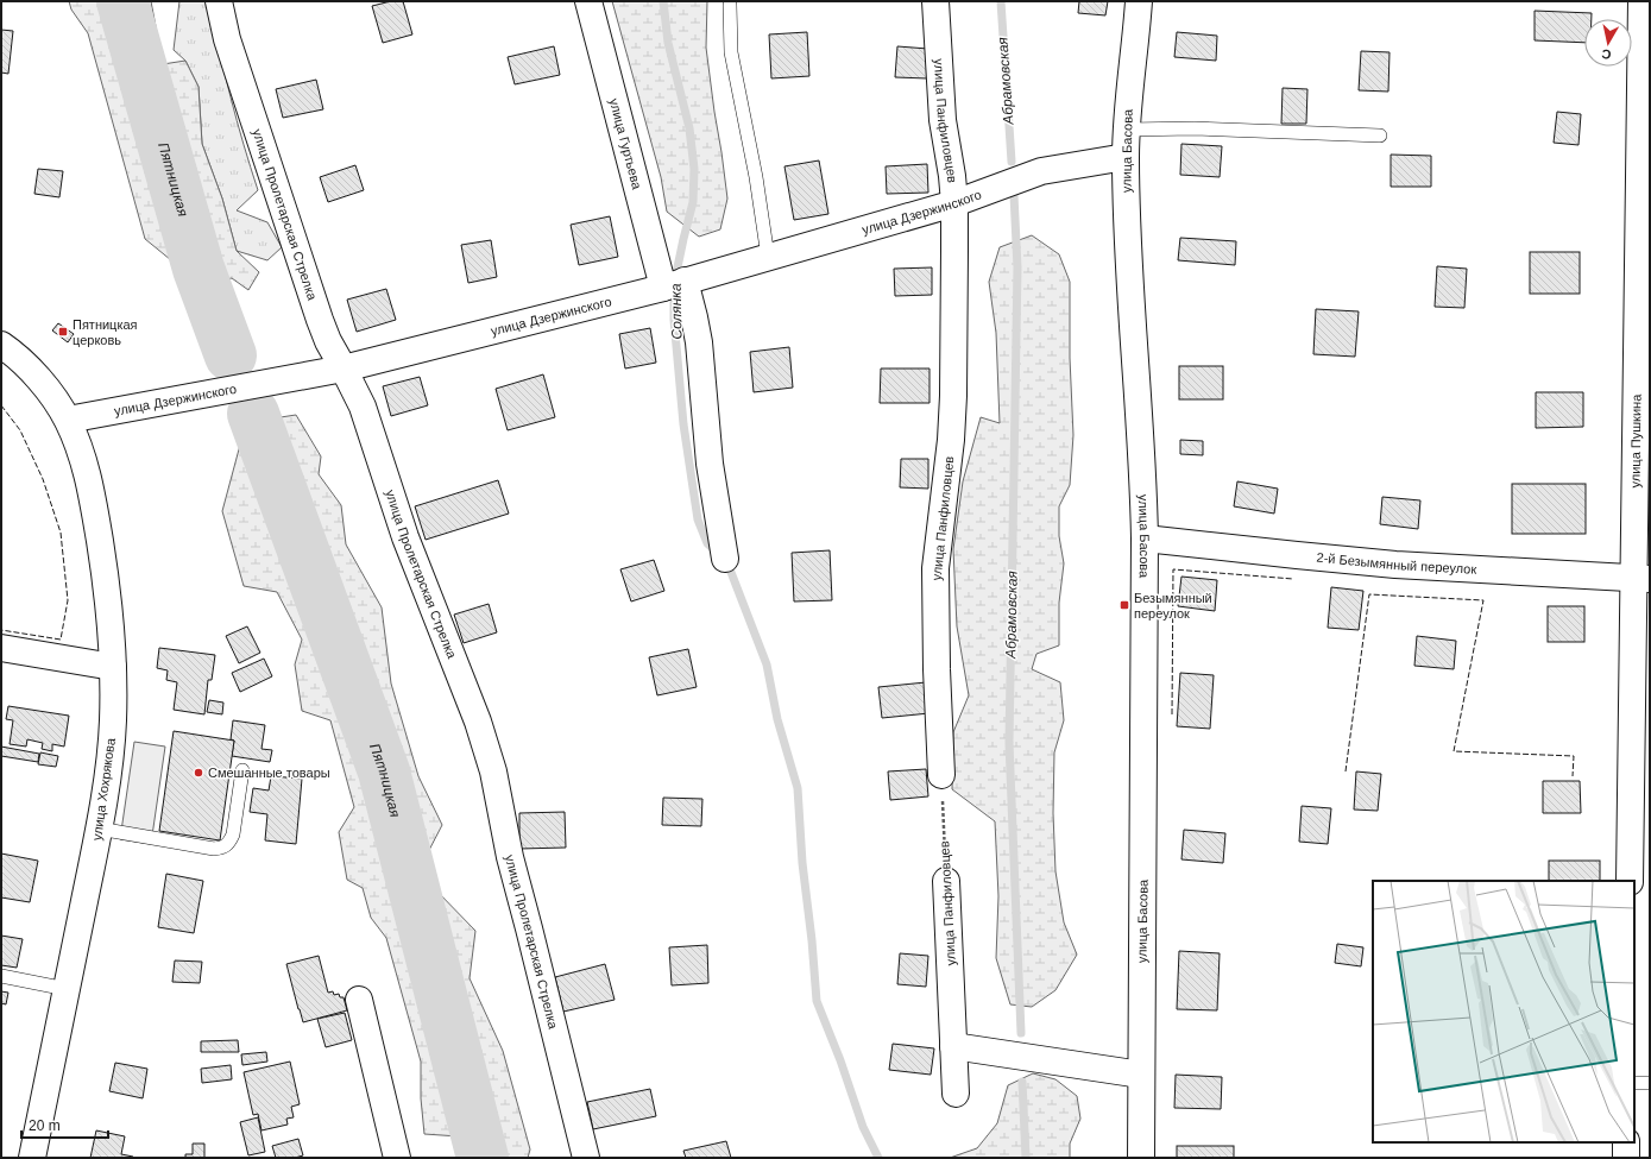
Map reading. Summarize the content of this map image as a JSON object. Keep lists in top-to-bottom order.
{
  "streets": {
    "street": [
      "улица Панфиловцев",
      "улица Гуртьева",
      "улица Басова",
      "улица Дзержинского",
      "улица Пролетарская Стрелка",
      "улица Пушкина",
      "2-й Безымянный переулок",
      "улица Хохрякова"
    ]
  },
  "crossings": [
    ["улица Панфиловцев", "улица Дзержинского"],
    ["улица Гуртьева", "улица Дзержинского"],
    ["улица Басова", "улица Дзержинского"],
    ["улица Басова", "2-й Безымянный переулок"],
    ["улица Дзержинского", "улица Пролетарская Стрелка"],
    ["улица Дзержинского", "улица Хохрякова"],
    ["улица Пушкина", "2-й Безымянный переулок"]
  ],
  "water": ["Абрамовская", "Пятницкая", "Солянка"],
  "places": {
    "transit": ["Пятницкая церковь", "Безымянный переулок"],
    "other": ["Смешанные товары"]
  },
  "scale_bar": "20 m",
  "north": "bottom"
}
